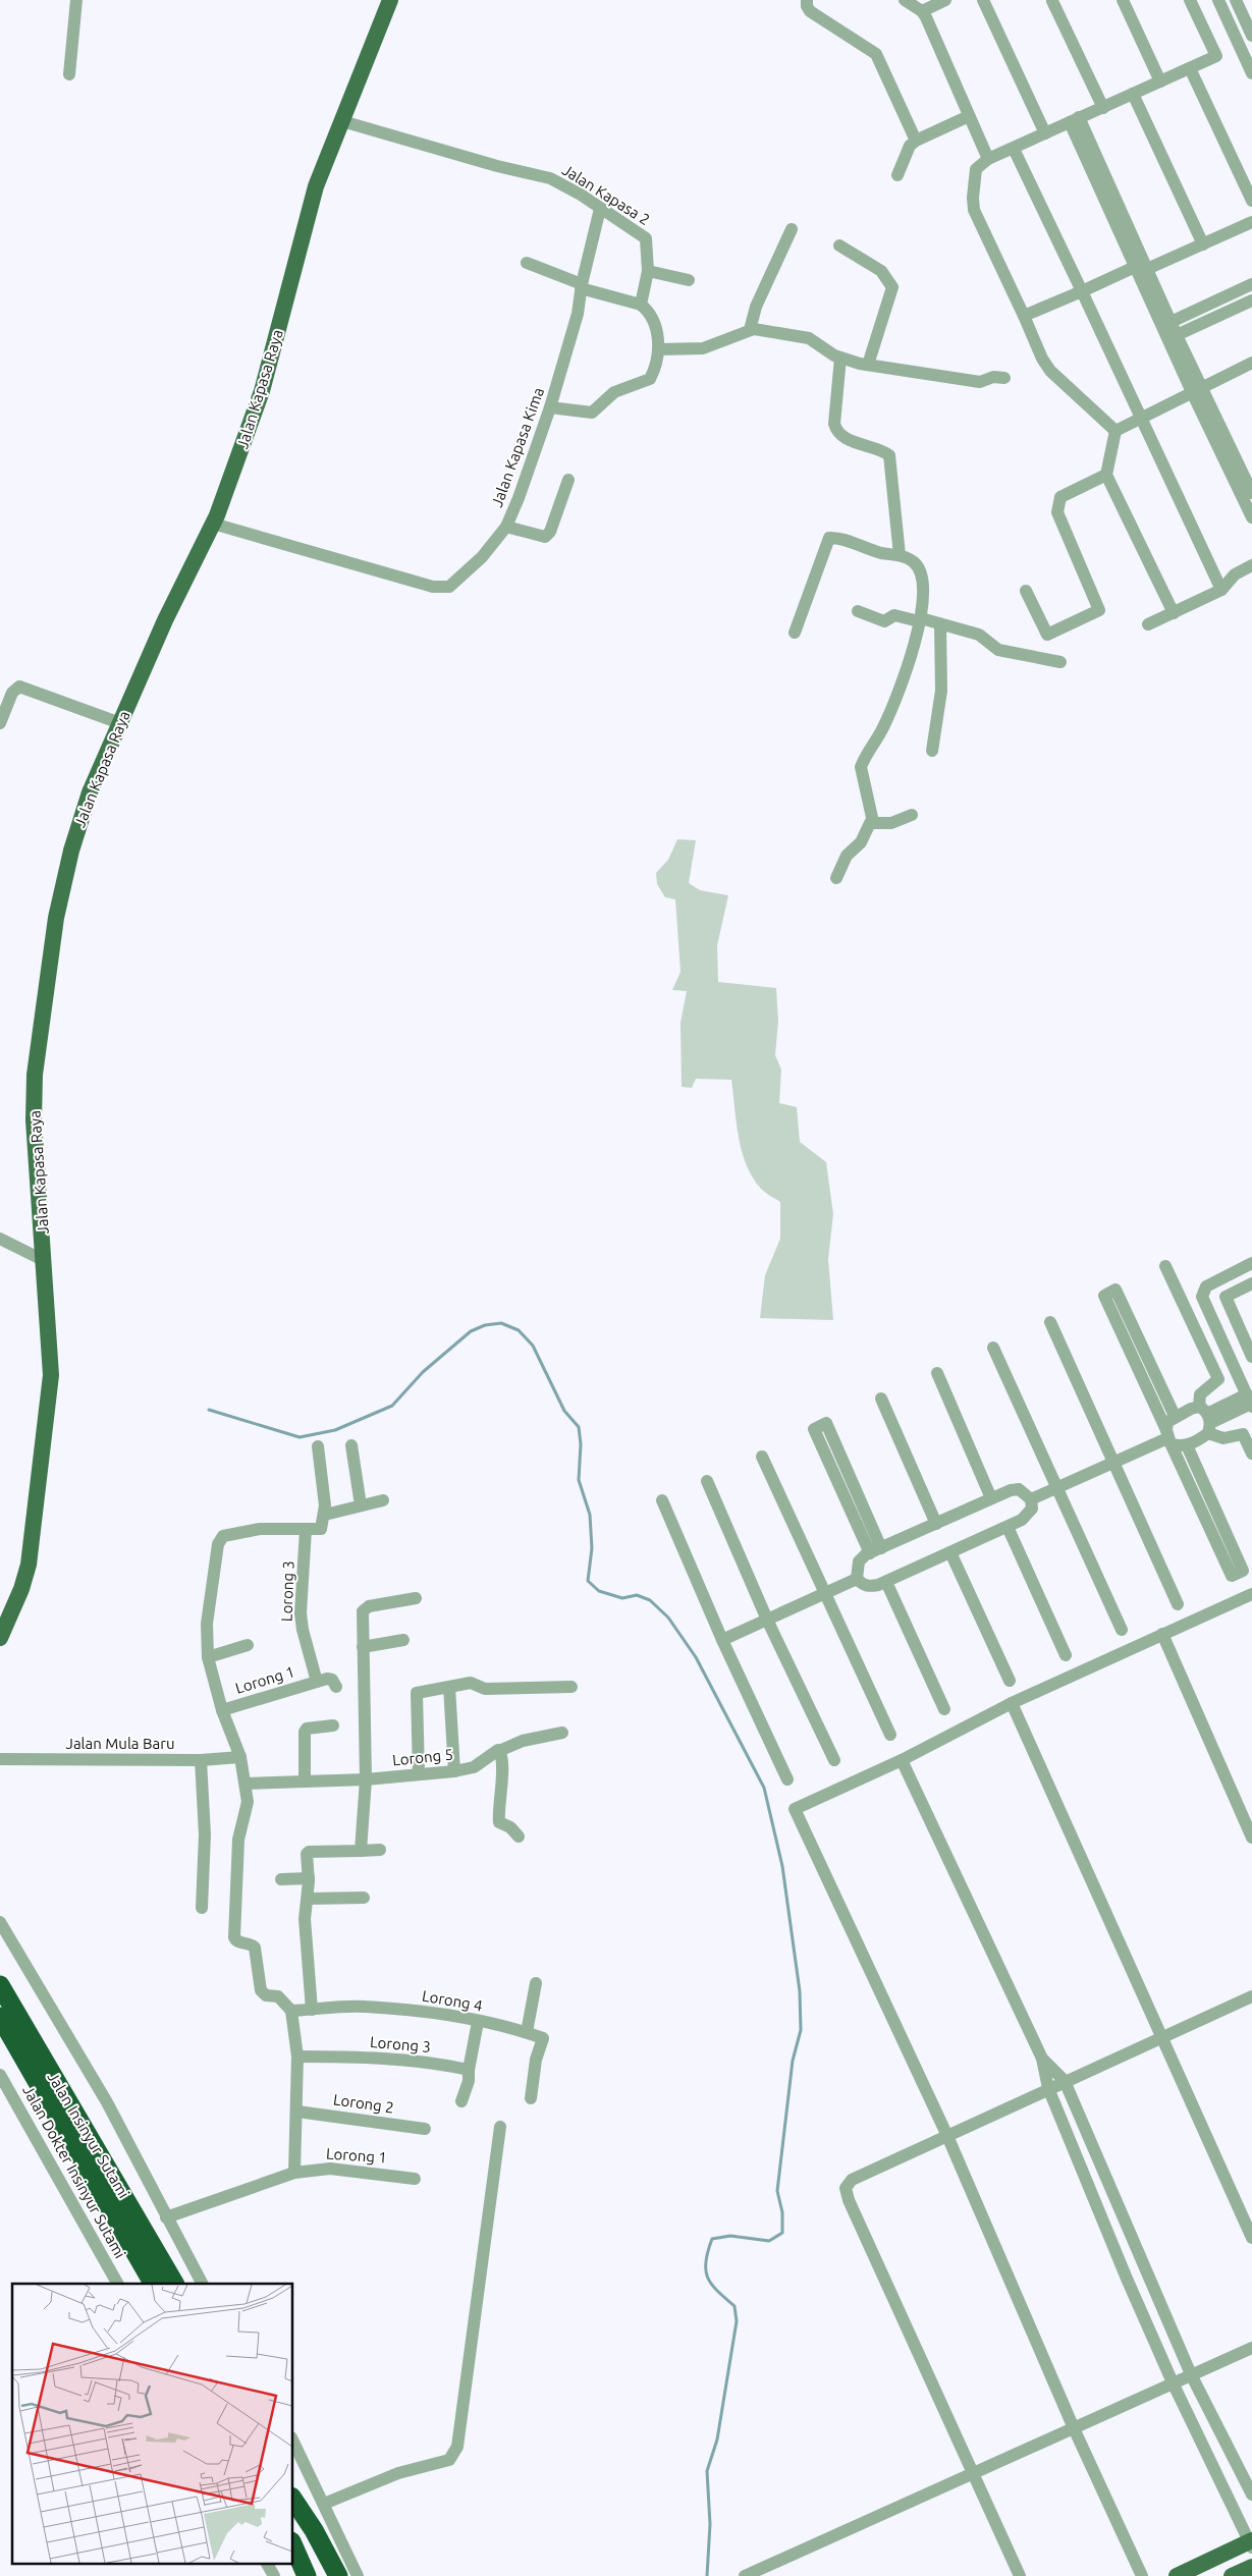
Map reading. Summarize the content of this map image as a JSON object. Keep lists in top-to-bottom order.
{
  "streets": {
    "highway": ["Jalan Insinyur Sutami"],
    "main road": ["Jalan Kapasa Raya"],
    "street": [
      "Jalan Kapasa 2",
      "Jalan Kapasa Kima",
      "Lorong 3",
      "Lorong 1",
      "Jalan Mula Baru",
      "Lorong 5",
      "Lorong 4",
      "Lorong 2",
      "Jalan Dokter Insinyur Sutami"
    ]
  },
  "crossings": [
    ["Jalan Kapasa 2", "Jalan Kapasa Raya"],
    ["Jalan Kapasa 2", "Jalan Kapasa Kima"],
    ["Jalan Kapasa Raya", "Jalan Kapasa Kima"],
    ["Lorong 3", "Lorong 1"]
  ]
}
